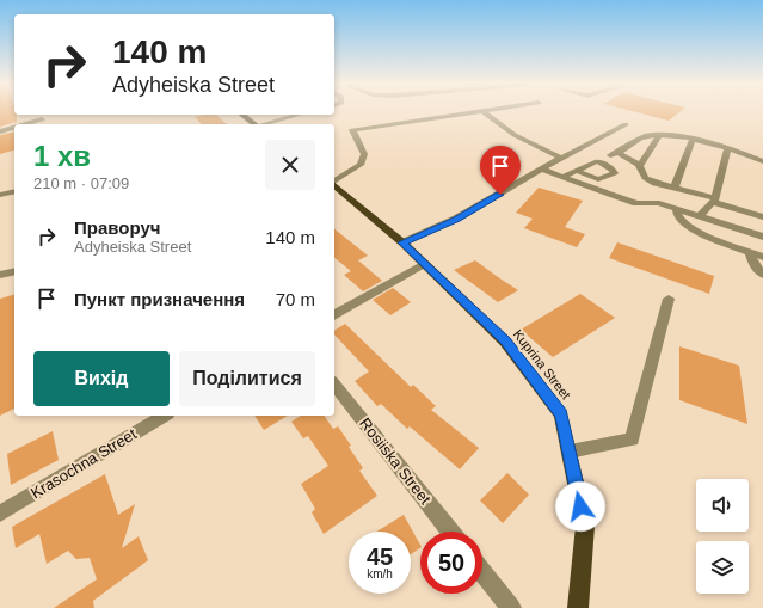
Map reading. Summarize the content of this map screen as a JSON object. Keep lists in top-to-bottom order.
{
  "streets": {
    "main road": ["Kuprina Street"],
    "street": ["Rosiiska Street", "Krasochna Street"]
  },
  "page": {
    "turn": ["140 m", "Adyheiska Street"],
    "heading": ["1 хв", "210 m · 07:09"],
    "list": [
      {
        "name": "Праворуч",
        "note": "Adyheiska Street",
        "value": "140 m"
      },
      {
        "name": "Пункт призначення",
        "value": "70 m"
      }
    ],
    "buttons": ["Вихід", "Поділитися"],
    "speed": "45 km/h",
    "limit": "50"
  }
}
